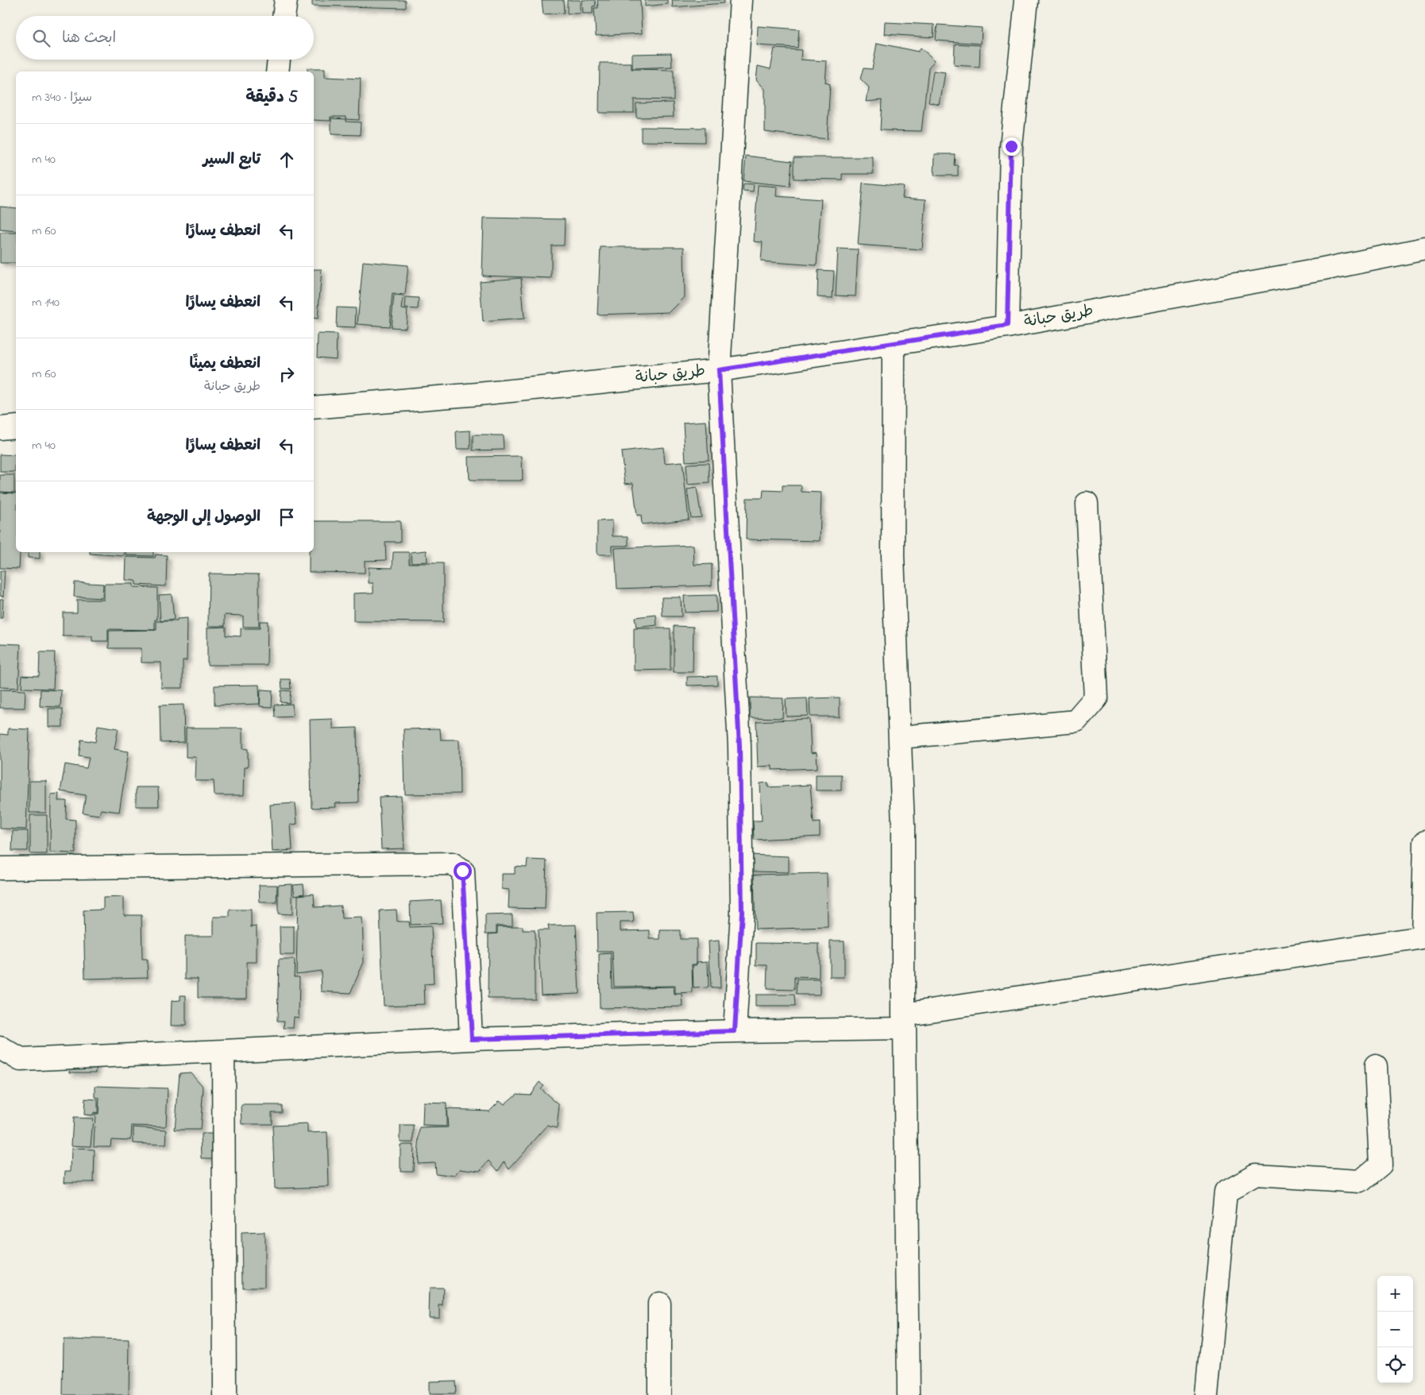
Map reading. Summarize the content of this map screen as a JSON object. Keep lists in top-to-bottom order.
{
  "streets": {
    "street": ["طريق حبانة"]
  },
  "page": {
    "search": "ابحث هنا",
    "heading": ["5 دقيقة", "سيرًا · 340 m"],
    "list": [
      ["تابع السير", "40 m"],
      ["انعطف يسارًا", "60 m"],
      ["انعطف يسارًا", "140 m"],
      ["انعطف يمينًا", "طريق حبانة", "60 m"],
      ["انعطف يسارًا", "40 m"],
      "الوصول إلى الوجهة"
    ],
    "map_buttons": ["+", "−"]
  }
}
